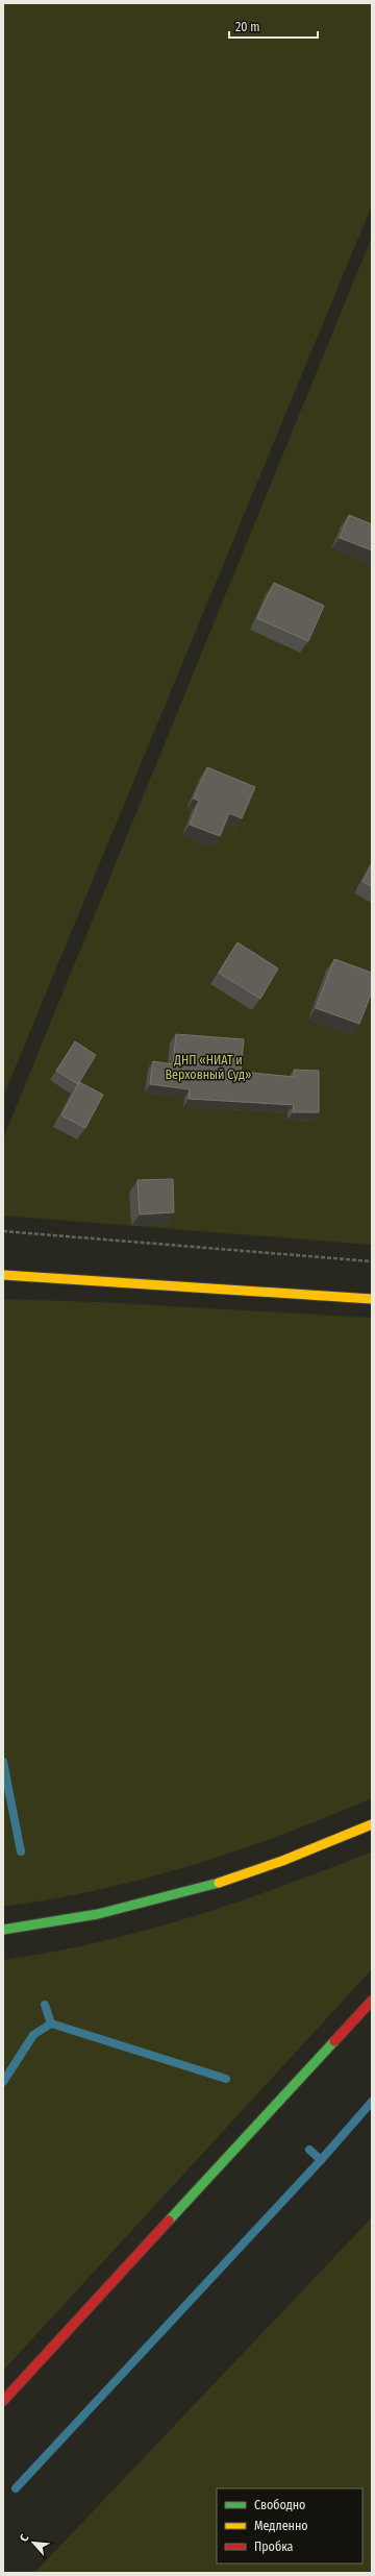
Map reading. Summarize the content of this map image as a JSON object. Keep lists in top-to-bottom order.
{
  "parks": ["ДНП «НИАТ и Верховный Суд»"],
  "legend": ["Свободно", "Медленно", "Пробка"],
  "scale_bar": "20 m",
  "north": "top left"
}
